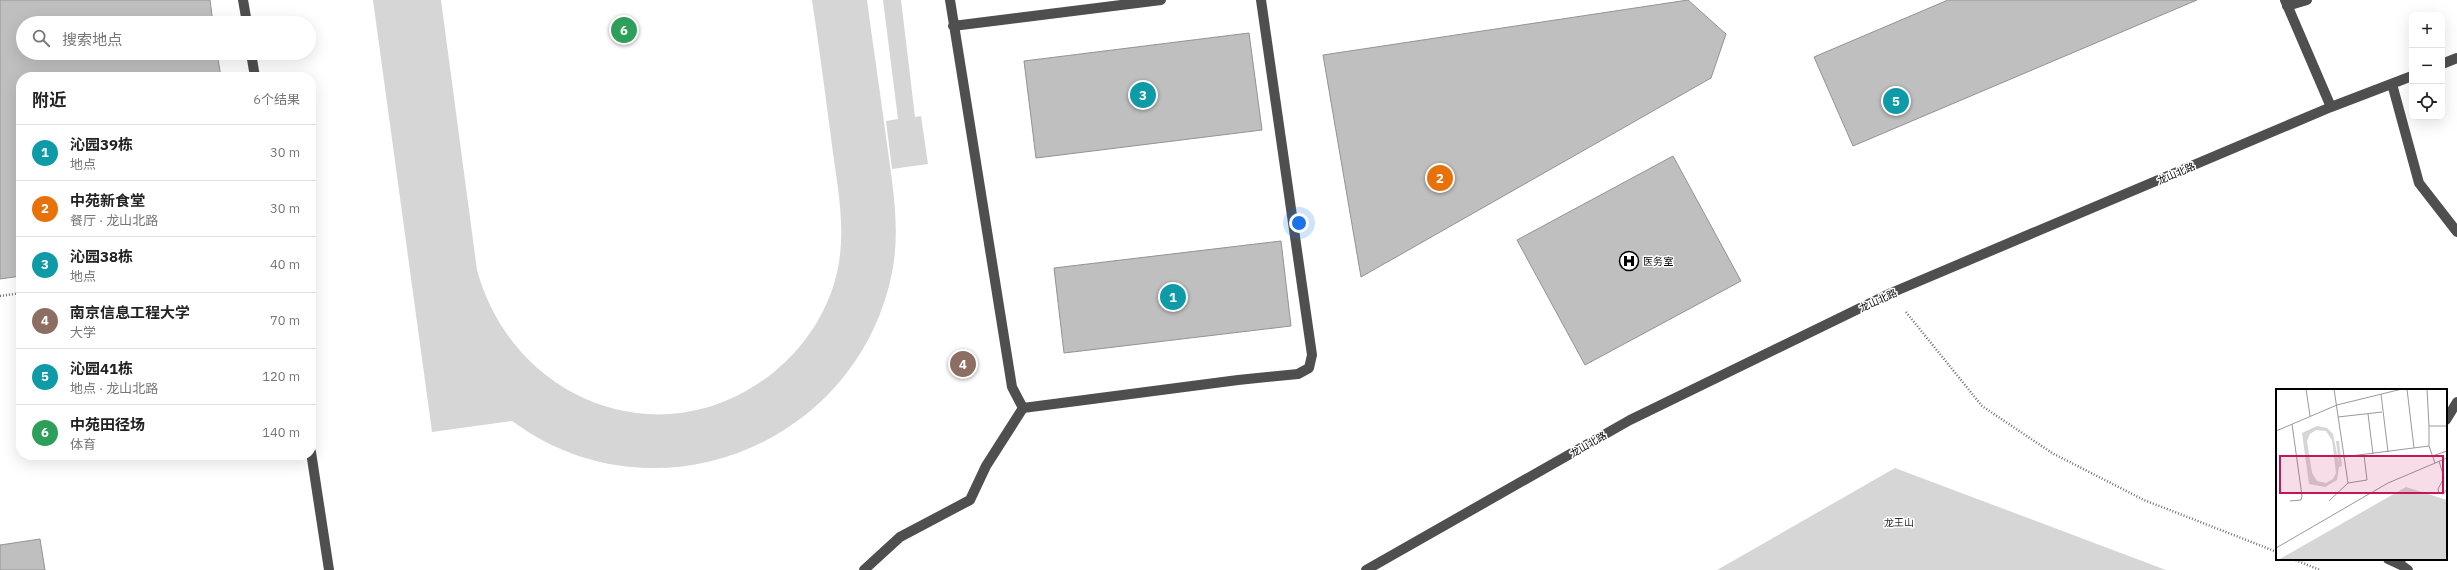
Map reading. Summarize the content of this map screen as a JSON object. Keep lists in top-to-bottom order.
{
  "streets": {
    "street": ["龙山北路"]
  },
  "parks": ["龙王山"],
  "places": {
    "hospital": ["医务室"]
  },
  "page": {
    "map_buttons": ["+", "−"],
    "pins": [
      "6",
      "3",
      "5",
      "2",
      "1",
      "4"
    ],
    "search": "搜索地点",
    "heading": ["附近", "6个结果"],
    "list": [
      {
        "mark": "1",
        "name": "沁园39栋",
        "note": "地点",
        "value": "30 m"
      },
      {
        "mark": "2",
        "name": "中苑新食堂",
        "note": "餐厅 · 龙山北路",
        "value": "30 m"
      },
      {
        "mark": "3",
        "name": "沁园38栋",
        "note": "地点",
        "value": "40 m"
      },
      {
        "mark": "4",
        "name": "南京信息工程大学",
        "note": "大学",
        "value": "70 m"
      },
      {
        "mark": "5",
        "name": "沁园41栋",
        "note": "地点 · 龙山北路",
        "value": "120 m"
      },
      {
        "mark": "6",
        "name": "中苑田径场",
        "note": "体育",
        "value": "140 m"
      }
    ]
  }
}
